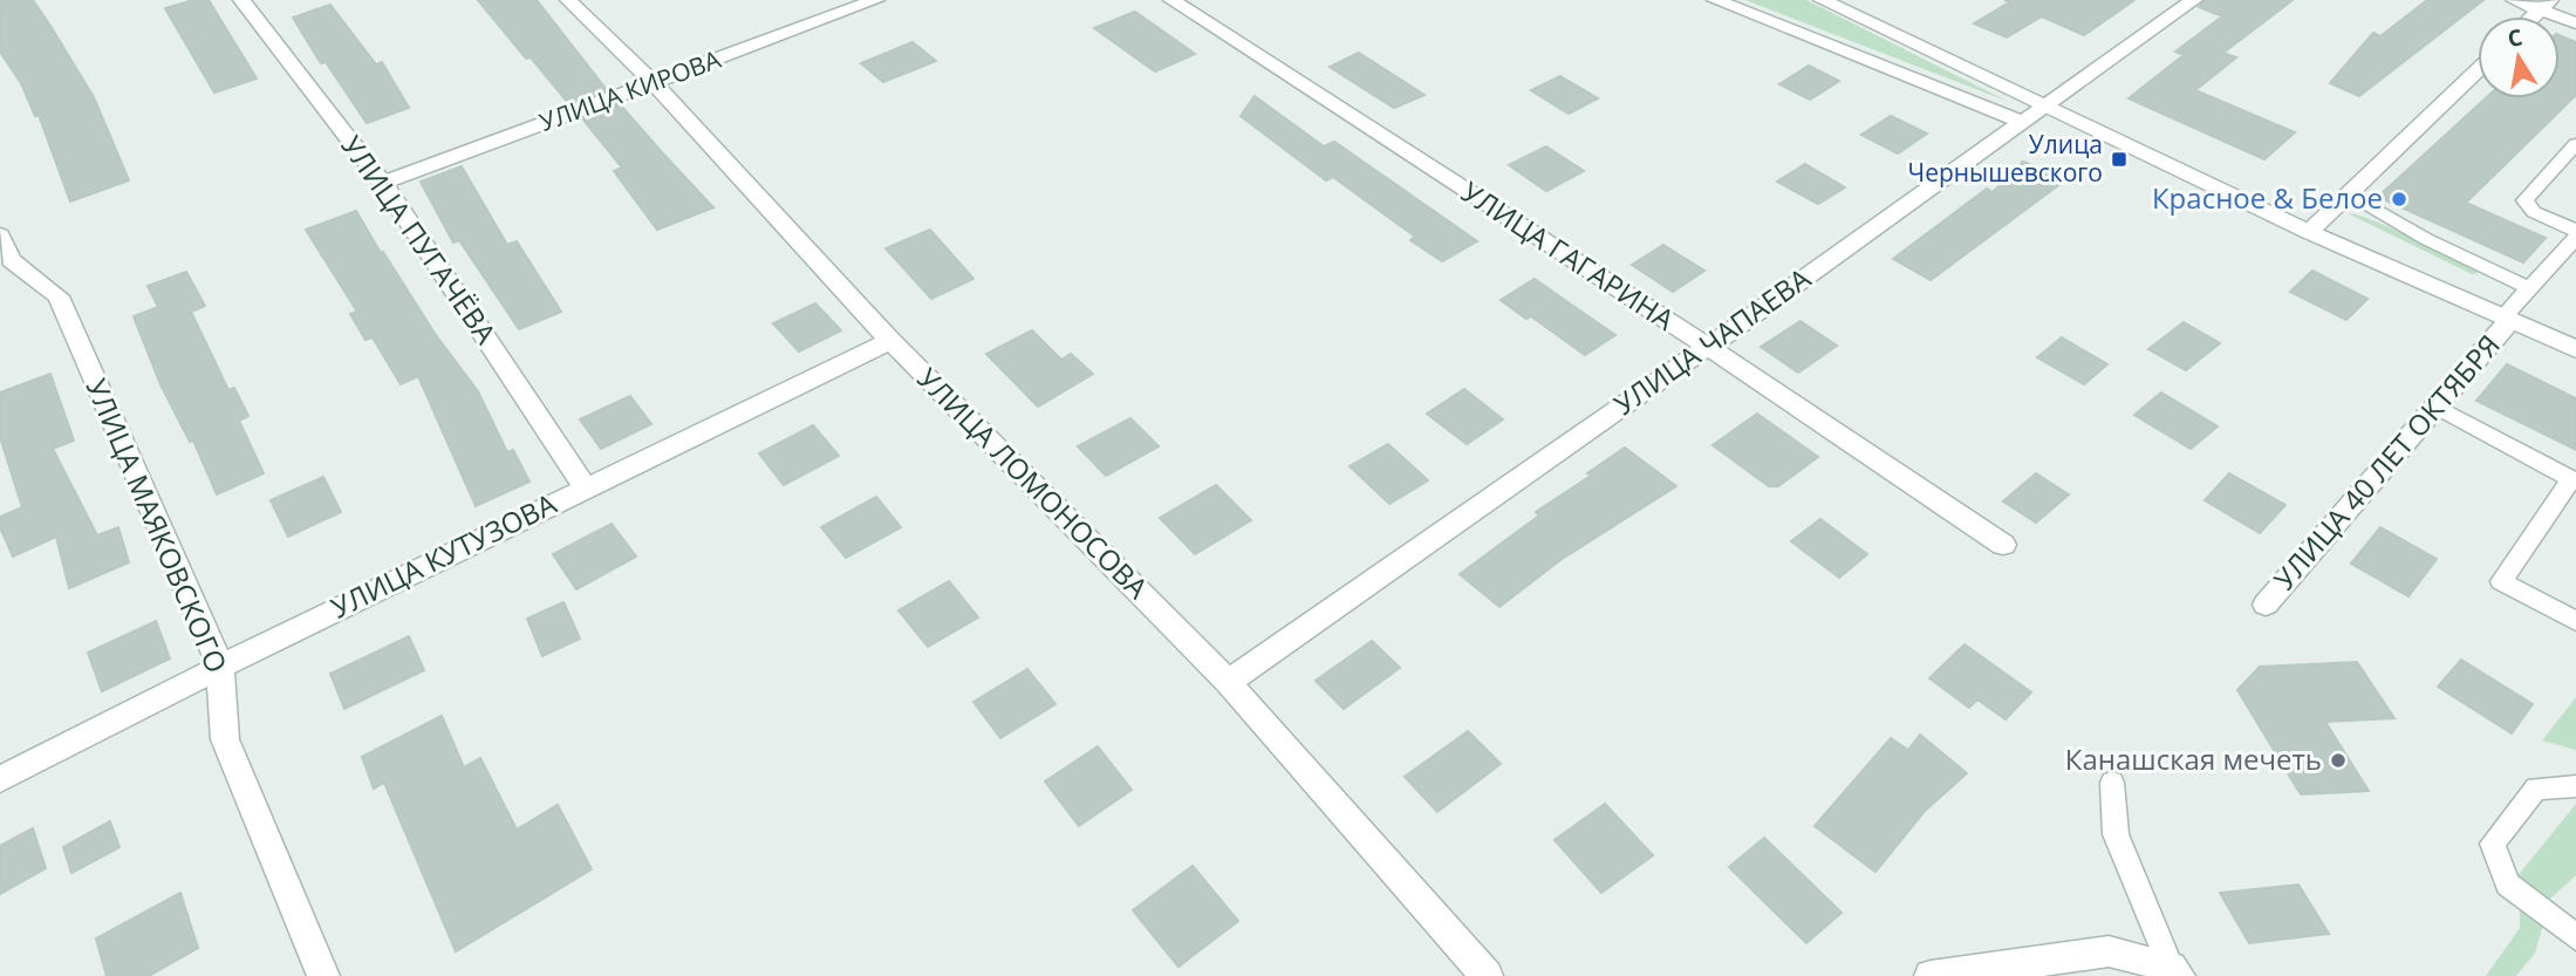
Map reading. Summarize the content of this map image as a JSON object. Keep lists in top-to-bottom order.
{
  "streets": {
    "street": [
      "УЛИЦА КИРОВА",
      "УЛИЦА ПУГАЧЁВА",
      "УЛИЦА ГАГАРИНА",
      "УЛИЦА ЧАПАЕВА",
      "УЛИЦА 40 ЛЕТ ОКТЯБРЯ",
      "УЛИЦА ЛОМОНОСОВА",
      "УЛИЦА МАЯКОВСКОГО",
      "УЛИЦА КУТУЗОВА"
    ]
  },
  "crossings": [
    ["УЛИЦА КИРОВА", "УЛИЦА ПУГАЧЁВА"],
    ["УЛИЦА КИРОВА", "УЛИЦА ЛОМОНОСОВА"],
    ["УЛИЦА ПУГАЧЁВА", "УЛИЦА КУТУЗОВА"],
    ["УЛИЦА ГАГАРИНА", "УЛИЦА ЧАПАЕВА"],
    ["УЛИЦА ЧАПАЕВА", "УЛИЦА ЛОМОНОСОВА"],
    ["УЛИЦА ЛОМОНОСОВА", "УЛИЦА КУТУЗОВА"],
    ["УЛИЦА МАЯКОВСКОГО", "УЛИЦА КУТУЗОВА"]
  ],
  "places": {
    "transit": ["Улица Чернышевского"],
    "other": ["Красное & Белое", "Канашская мечеть"]
  },
  "north": "top"
}
